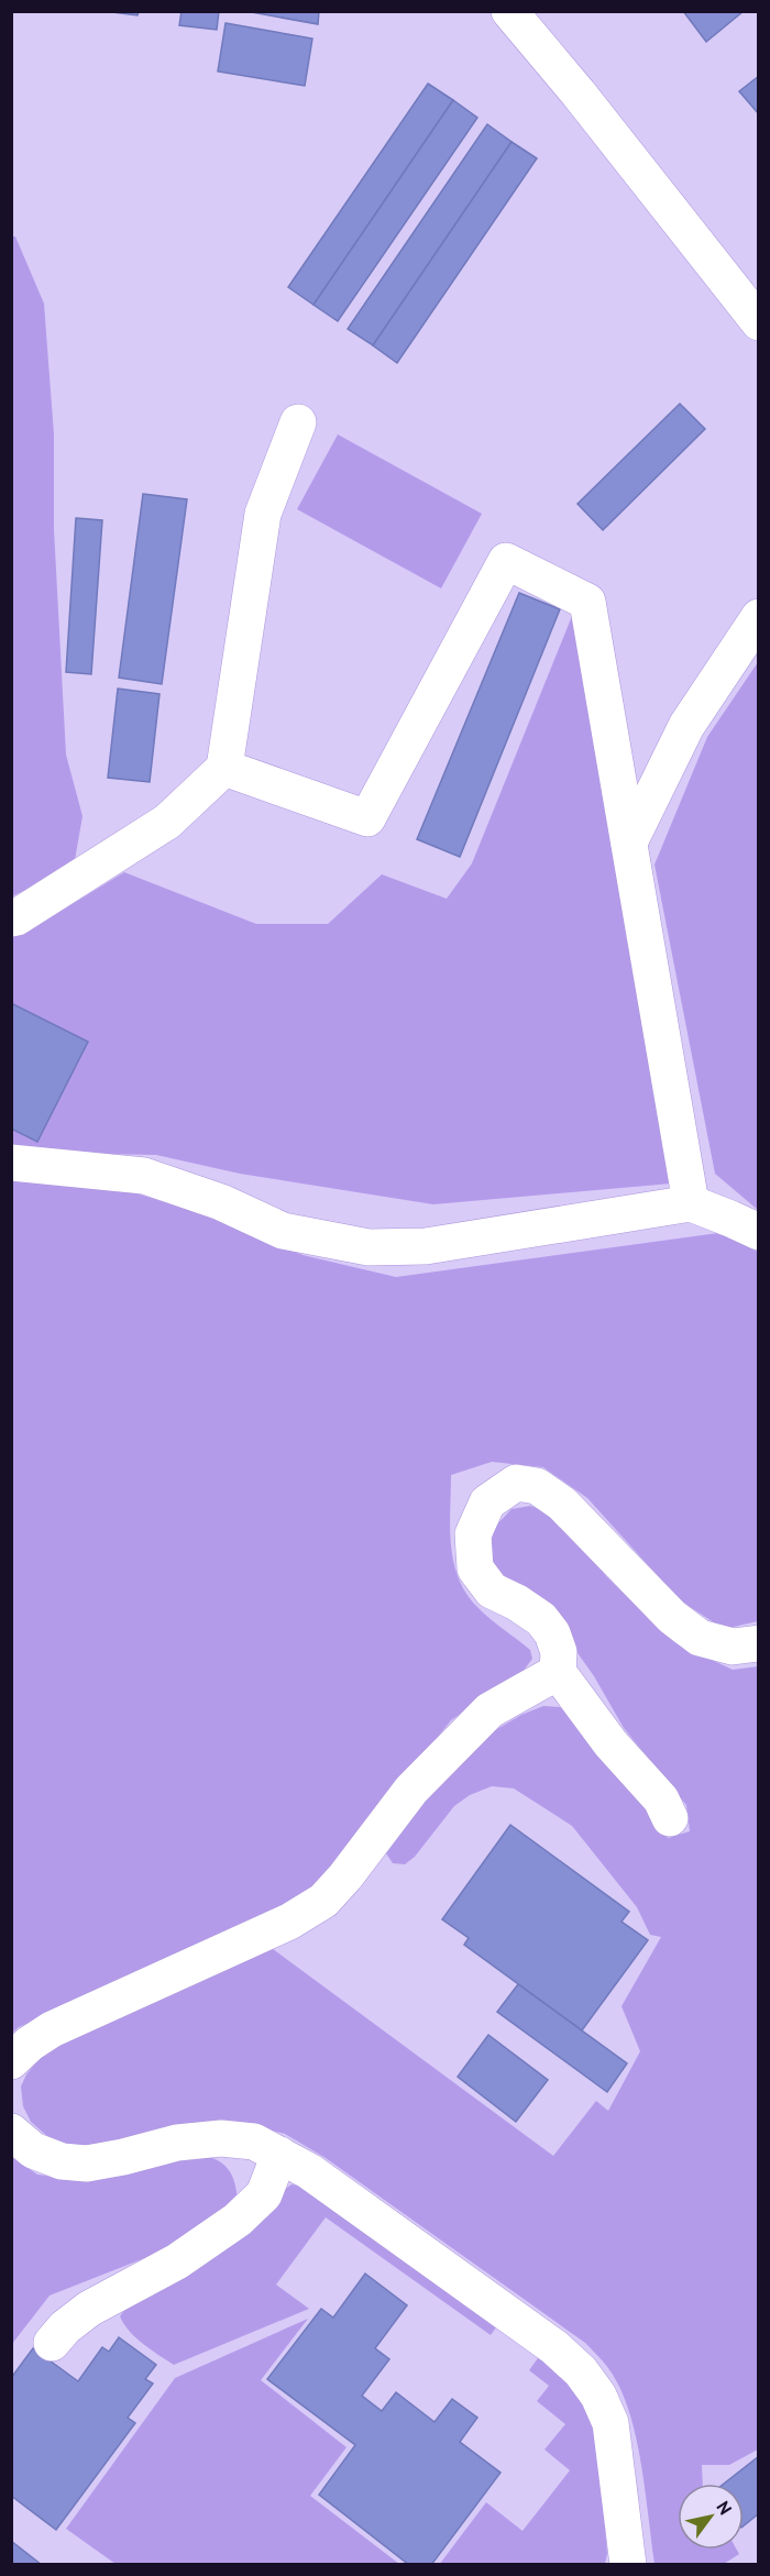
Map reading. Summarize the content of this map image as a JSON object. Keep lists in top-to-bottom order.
{
  "north": "top right"
}
